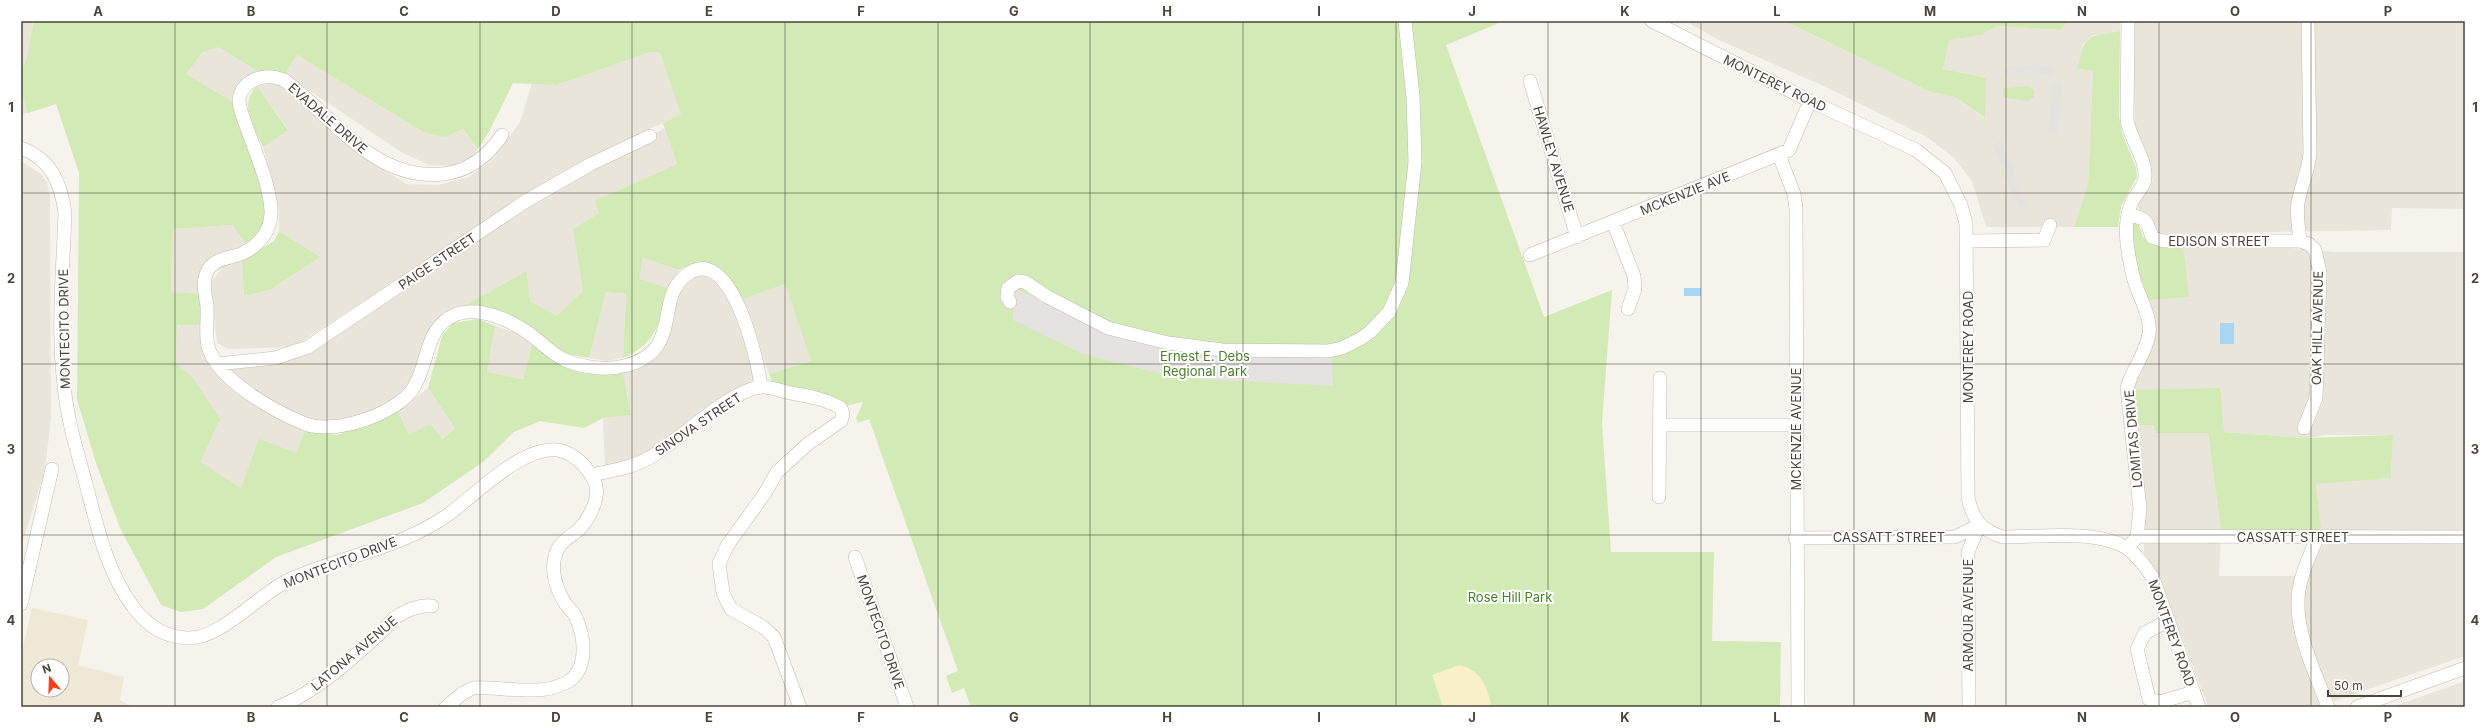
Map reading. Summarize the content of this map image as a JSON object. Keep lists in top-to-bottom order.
{
  "streets": {
    "street": [
      "MONTEREY ROAD",
      "EVADALE DRIVE",
      "HAWLEY AVENUE",
      "MCKENZIE AVE",
      "EDISON STREET",
      "PAIGE STREET",
      "OAK HILL AVENUE",
      "MONTECITO DRIVE",
      "SINOVA STREET",
      "MCKENZIE AVENUE",
      "LOMITAS DRIVE",
      "CASSATT STREET",
      "ARMOUR AVENUE",
      "LATONA AVENUE"
    ]
  },
  "crossings": [
    ["MONTEREY ROAD", "MCKENZIE AVE"],
    ["MONTEREY ROAD", "CASSATT STREET"],
    ["MONTEREY ROAD", "ARMOUR AVENUE"],
    ["EVADALE DRIVE", "PAIGE STREET"],
    ["HAWLEY AVENUE", "MCKENZIE AVE"],
    ["MCKENZIE AVE", "MCKENZIE AVENUE"],
    ["EDISON STREET", "OAK HILL AVENUE"],
    ["EDISON STREET", "LOMITAS DRIVE"],
    ["MONTECITO DRIVE", "SINOVA STREET"],
    ["MCKENZIE AVENUE", "CASSATT STREET"],
    ["LOMITAS DRIVE", "CASSATT STREET"],
    ["CASSATT STREET", "ARMOUR AVENUE"]
  ],
  "parks": ["Ernest E. Debs Regional Park", "Rose Hill Park"],
  "scale_bar": "50 m",
  "north": "top",
  "grid": {
    "columns": [
      "A",
      "B",
      "C",
      "D",
      "E",
      "F",
      "G",
      "H",
      "I",
      "J",
      "K",
      "L",
      "M",
      "N",
      "O",
      "P"
    ],
    "rows": [
      "1",
      "2",
      "3",
      "4"
    ]
  }
}
